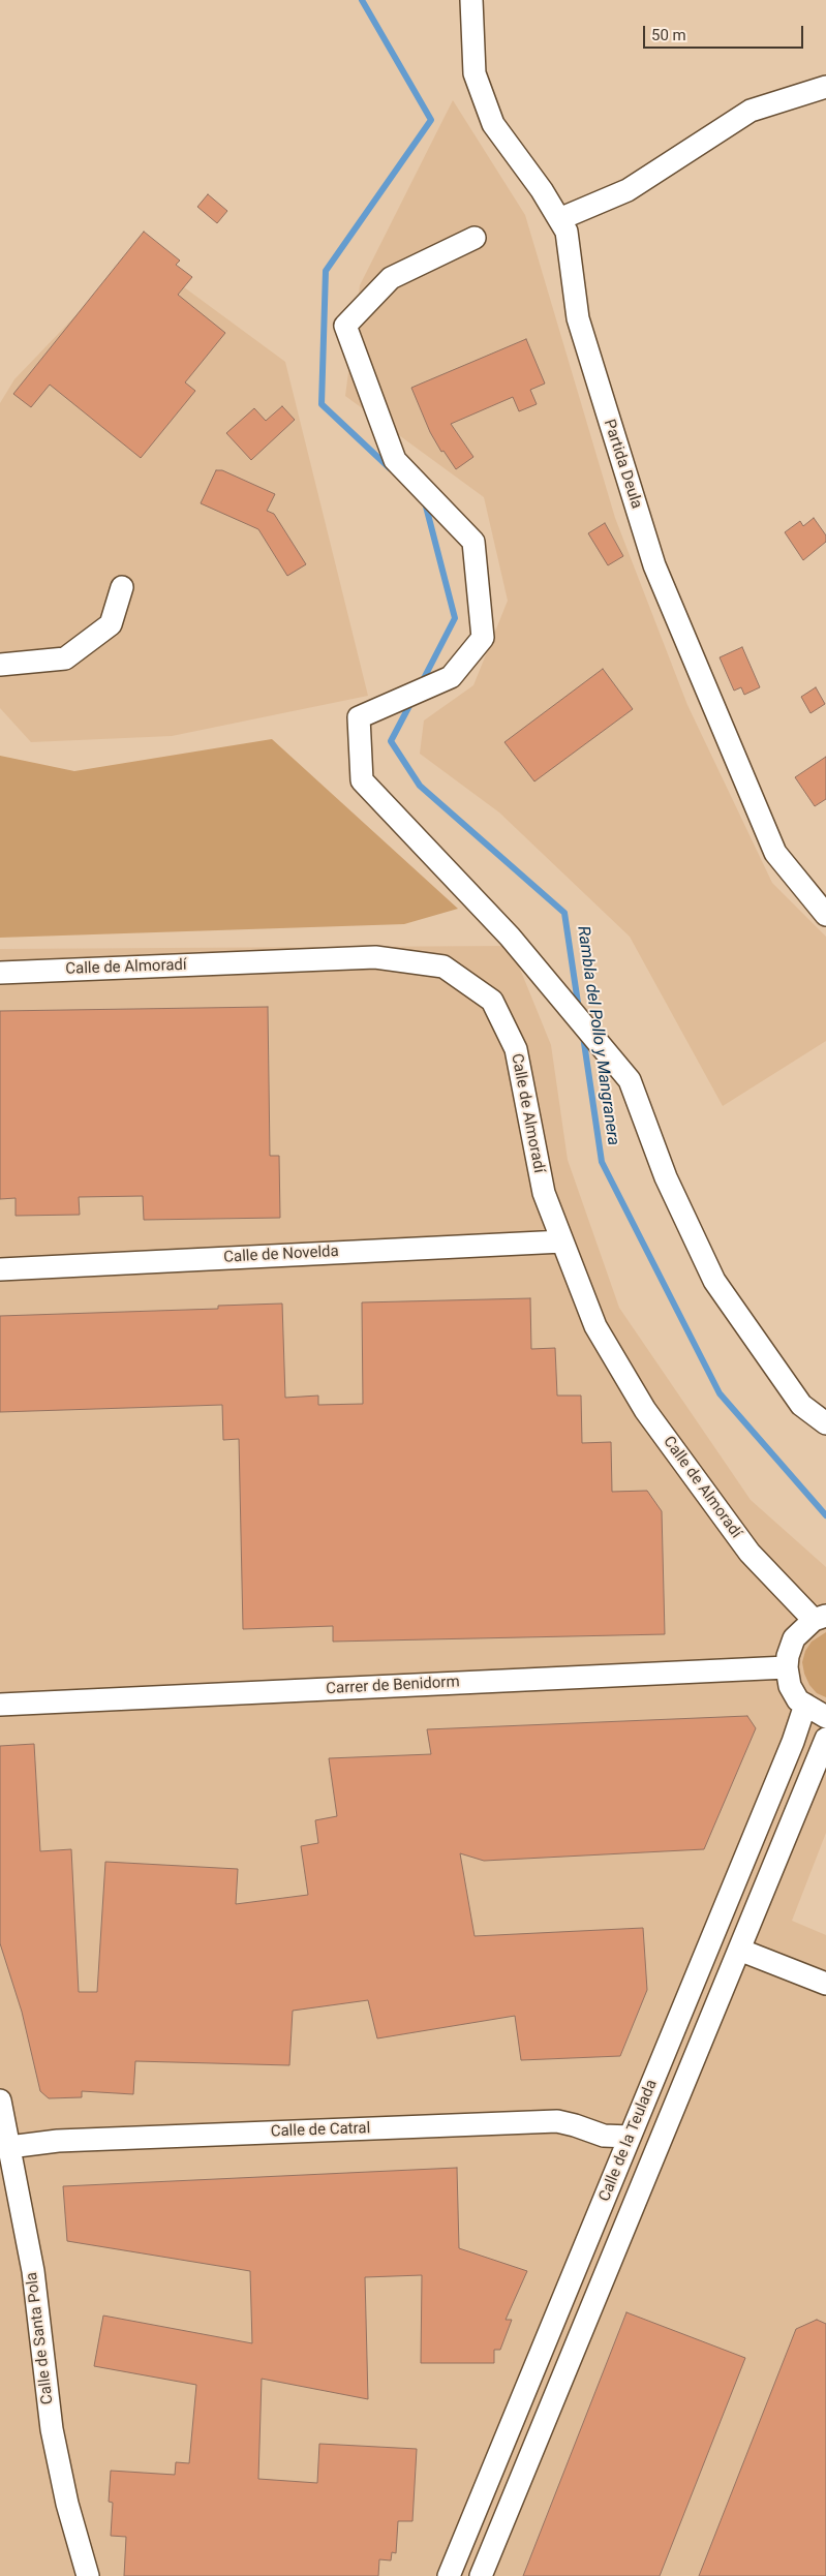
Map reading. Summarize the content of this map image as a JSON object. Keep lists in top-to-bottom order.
{
  "streets": {
    "street": [
      "Partida Deula",
      "Calle de Almoradí",
      "Calle de Novelda",
      "Carrer de Benidorm",
      "Calle de Catral",
      "Calle de la Teulada",
      "Calle de Santa Pola"
    ]
  },
  "crossings": [
    ["Calle de Almoradí", "Calle de Novelda"],
    ["Calle de Catral", "Calle de la Teulada"],
    ["Calle de Catral", "Calle de Santa Pola"]
  ],
  "water": ["Rambla del Pollo y Mangranera"],
  "scale_bar": "50 m"
}
